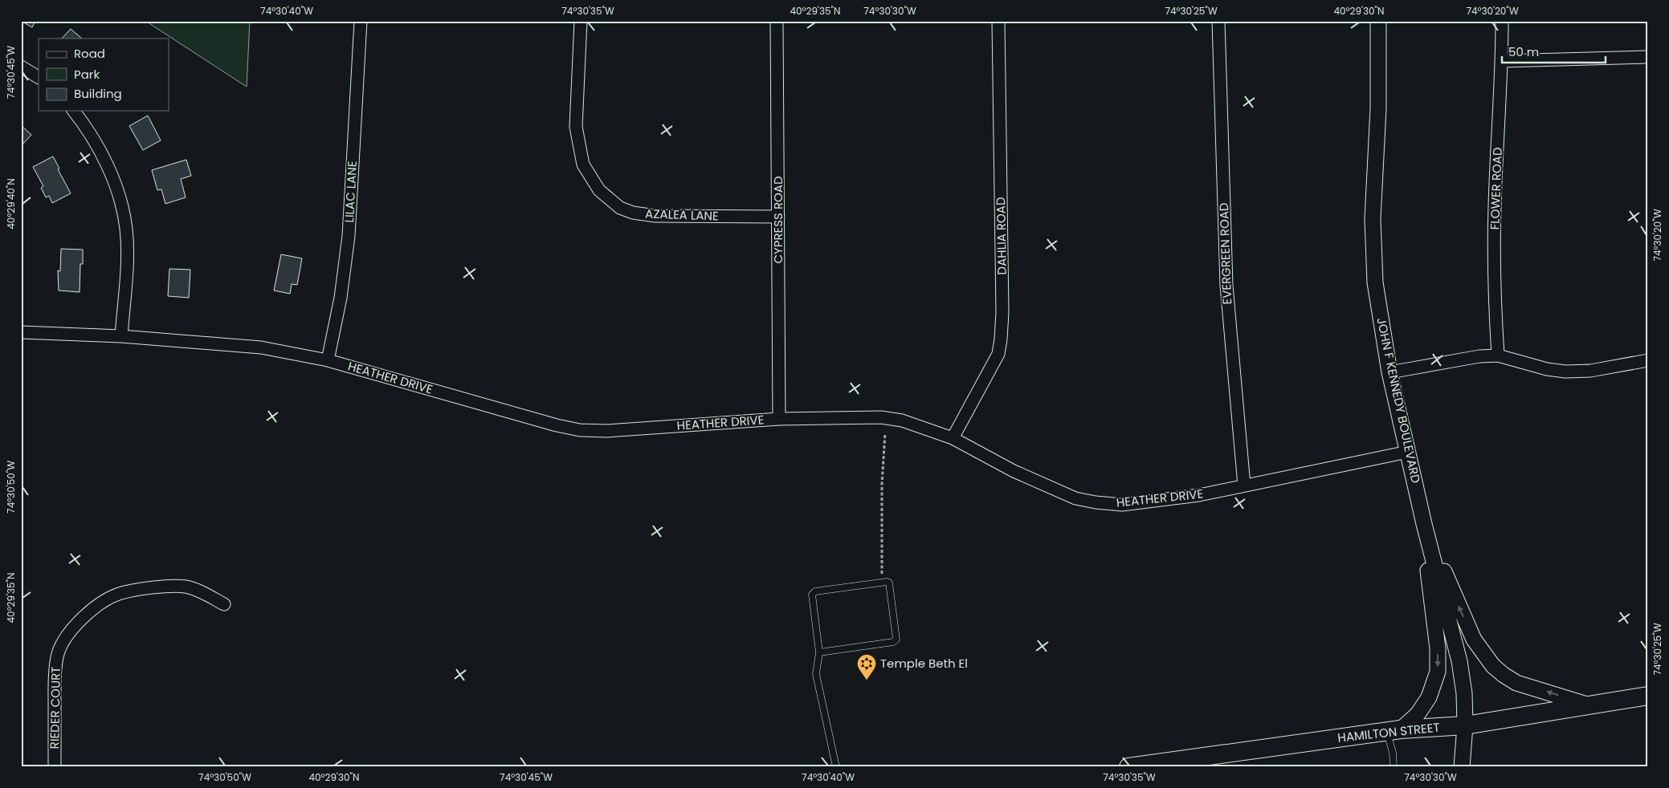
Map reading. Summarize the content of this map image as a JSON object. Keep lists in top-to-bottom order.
{
  "streets": {
    "main road": ["HAMILTON STREET"],
    "street": [
      "FLOWER ROAD",
      "LILAC LANE",
      "AZALEA LANE",
      "CYPRESS ROAD",
      "DAHLIA ROAD",
      "EVERGREEN ROAD",
      "HEATHER DRIVE",
      "JOHN F KENNEDY BOULEVARD",
      "RIEDER COURT"
    ]
  },
  "crossings": [
    ["LILAC LANE", "HEATHER DRIVE"],
    ["AZALEA LANE", "CYPRESS ROAD"],
    ["CYPRESS ROAD", "HEATHER DRIVE"],
    ["DAHLIA ROAD", "HEATHER DRIVE"],
    ["EVERGREEN ROAD", "HEATHER DRIVE"],
    ["HEATHER DRIVE", "JOHN F KENNEDY BOULEVARD"],
    ["JOHN F KENNEDY BOULEVARD", "HAMILTON STREET"]
  ],
  "places": {
    "synagogue": ["Temple Beth El"]
  },
  "legend": ["Road", "Park", "Building"],
  "scale_bar": "50 m",
  "coordinates": [
    "74°30'40\"W",
    "74°30'35\"W",
    "40°29'35\"N",
    "74°30'30\"W",
    "74°30'25\"W",
    "40°29'30\"N",
    "74°30'20\"W",
    "74°30'45\"W",
    "40°29'40\"N",
    "74°30'50\"W"
  ]
}
